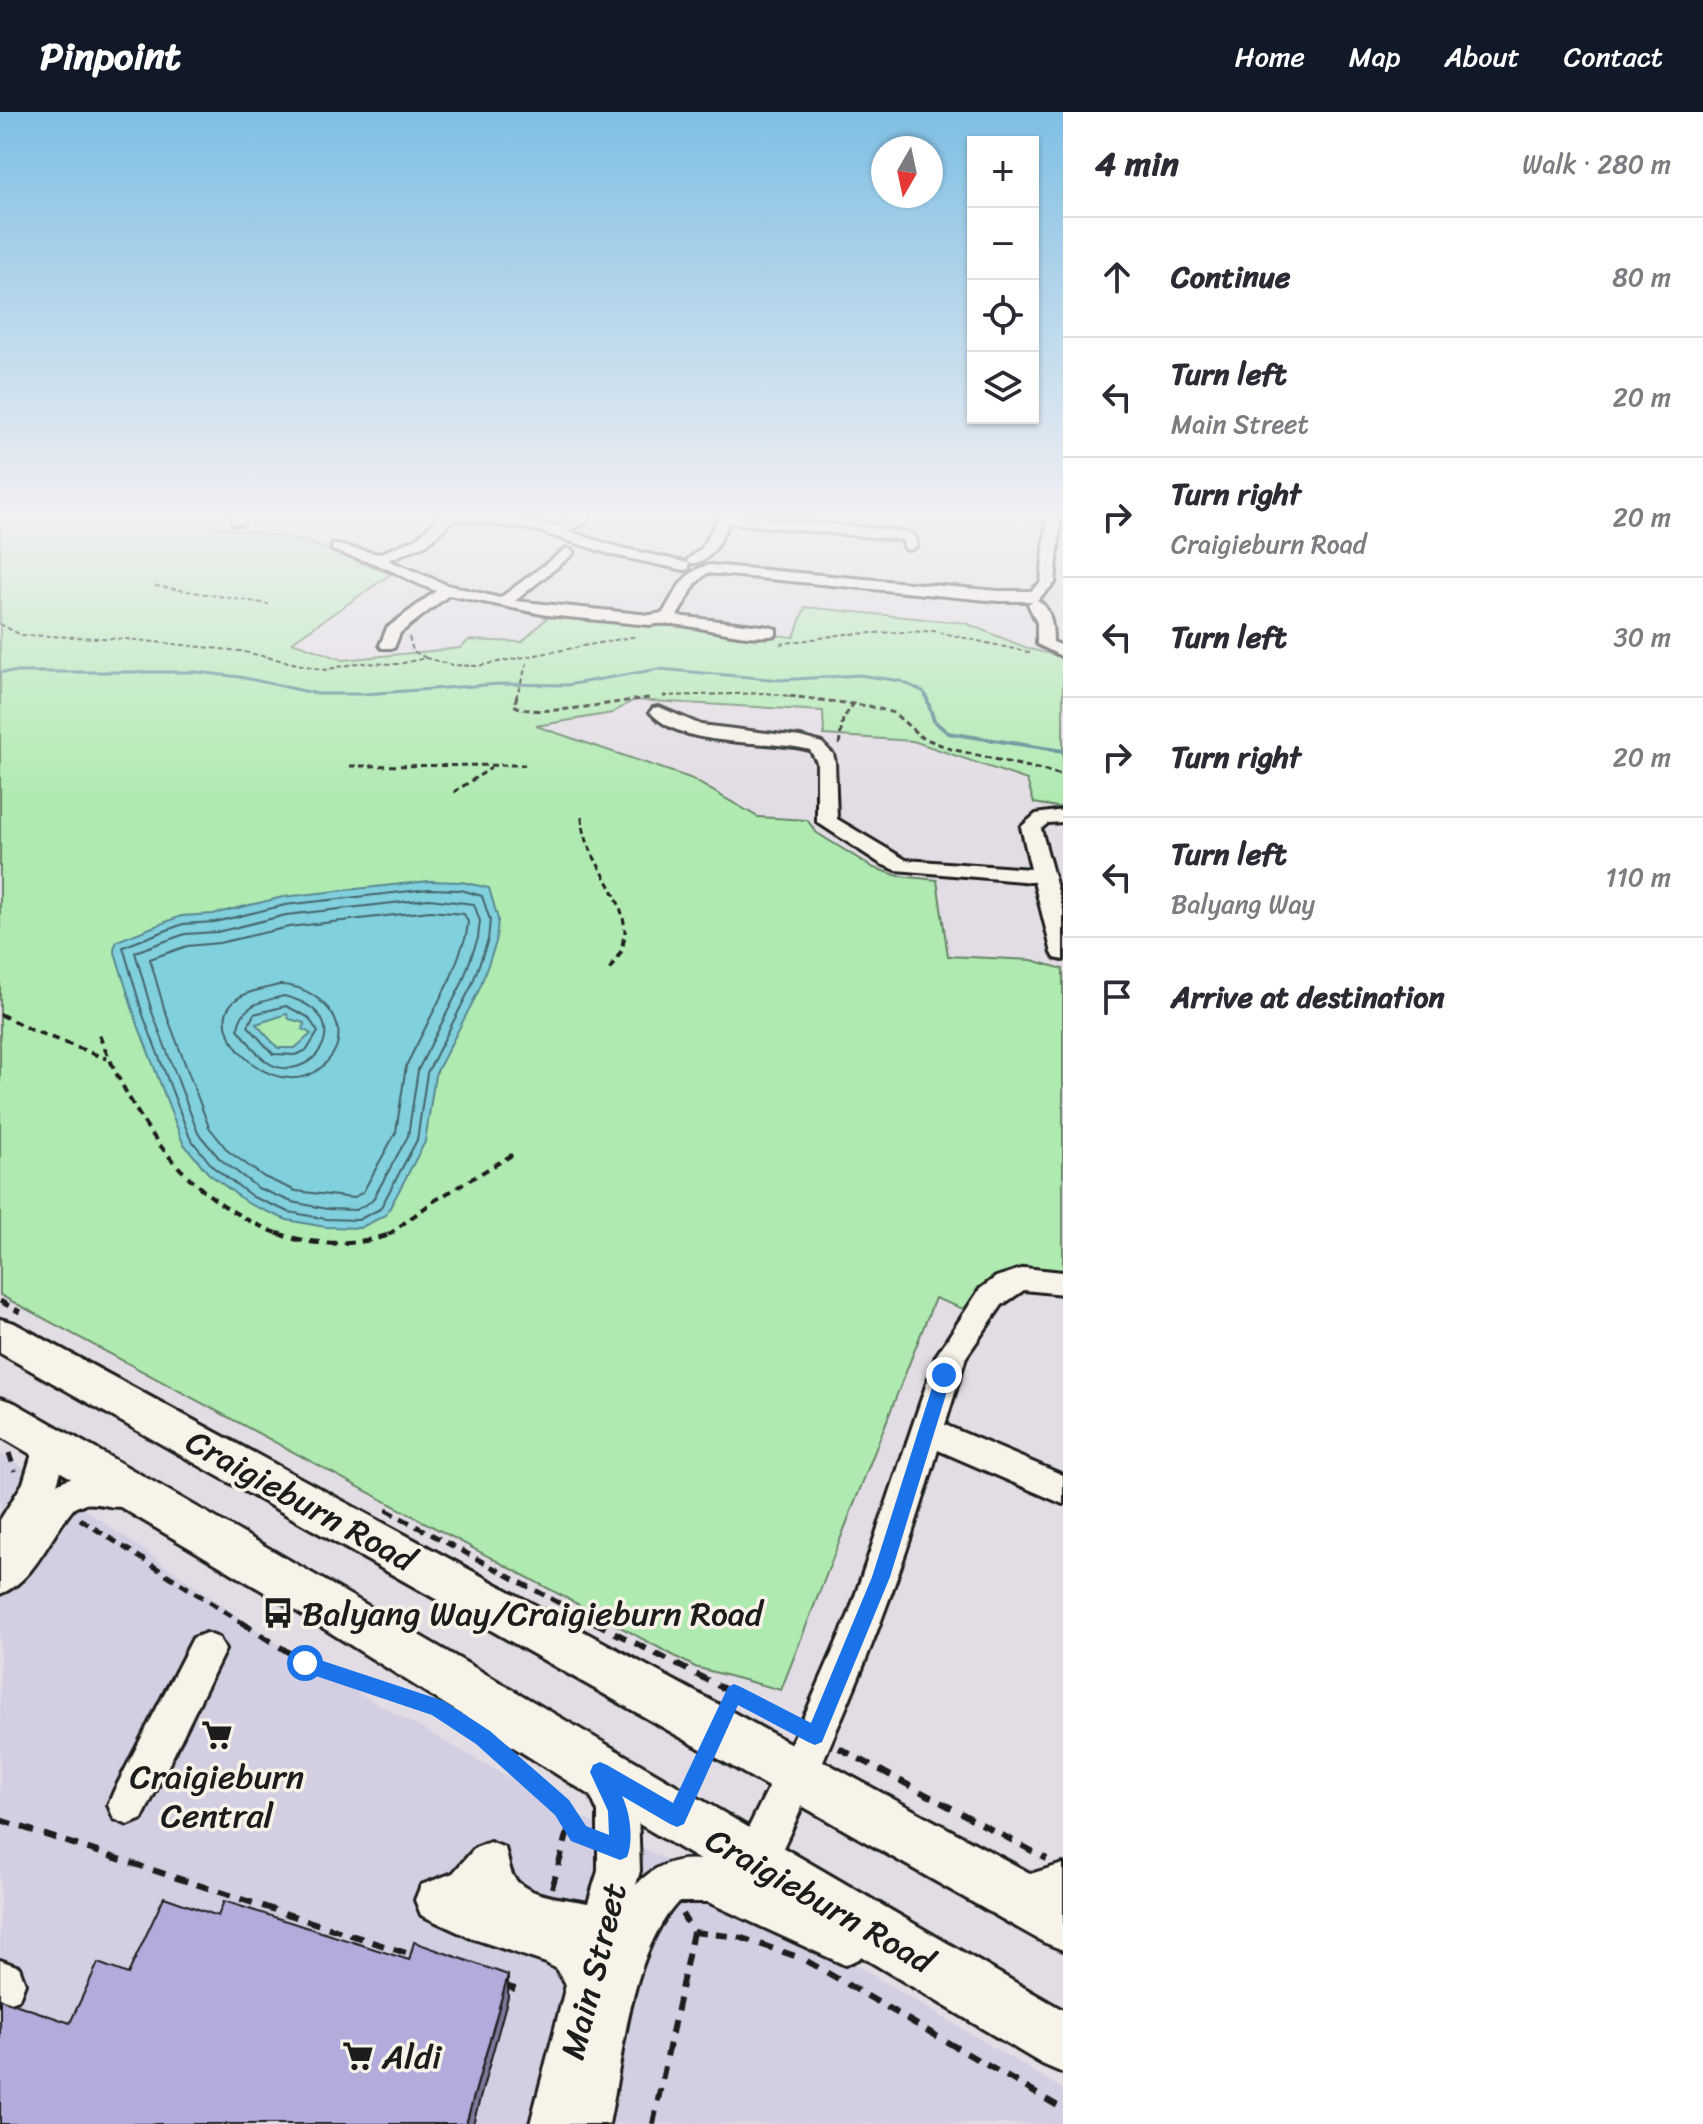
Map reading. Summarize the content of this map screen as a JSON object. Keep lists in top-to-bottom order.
{
  "streets": {
    "main road": ["Craigieburn Road"],
    "street": ["Main Street"]
  },
  "crossings": [
    ["Craigieburn Road", "Main Street"]
  ],
  "places": {
    "bus stop": ["Balyang Way/Craigieburn Road"],
    "supermarket": ["Craigieburn Central", "Aldi"]
  },
  "north": "bottom",
  "page": {
    "header": "Pinpoint",
    "nav": [
      "Home",
      "Map",
      "About",
      "Contact"
    ],
    "heading": ["4 min", "Walk · 280 m"],
    "map_buttons": ["+", "−"],
    "list": [
      ["Continue", "80 m"],
      ["Turn left", "Main Street", "20 m"],
      ["Turn right", "Craigieburn Road", "20 m"],
      ["Turn left", "30 m"],
      ["Turn right", "20 m"],
      ["Turn left", "Balyang Way", "110 m"],
      "Arrive at destination"
    ]
  }
}
